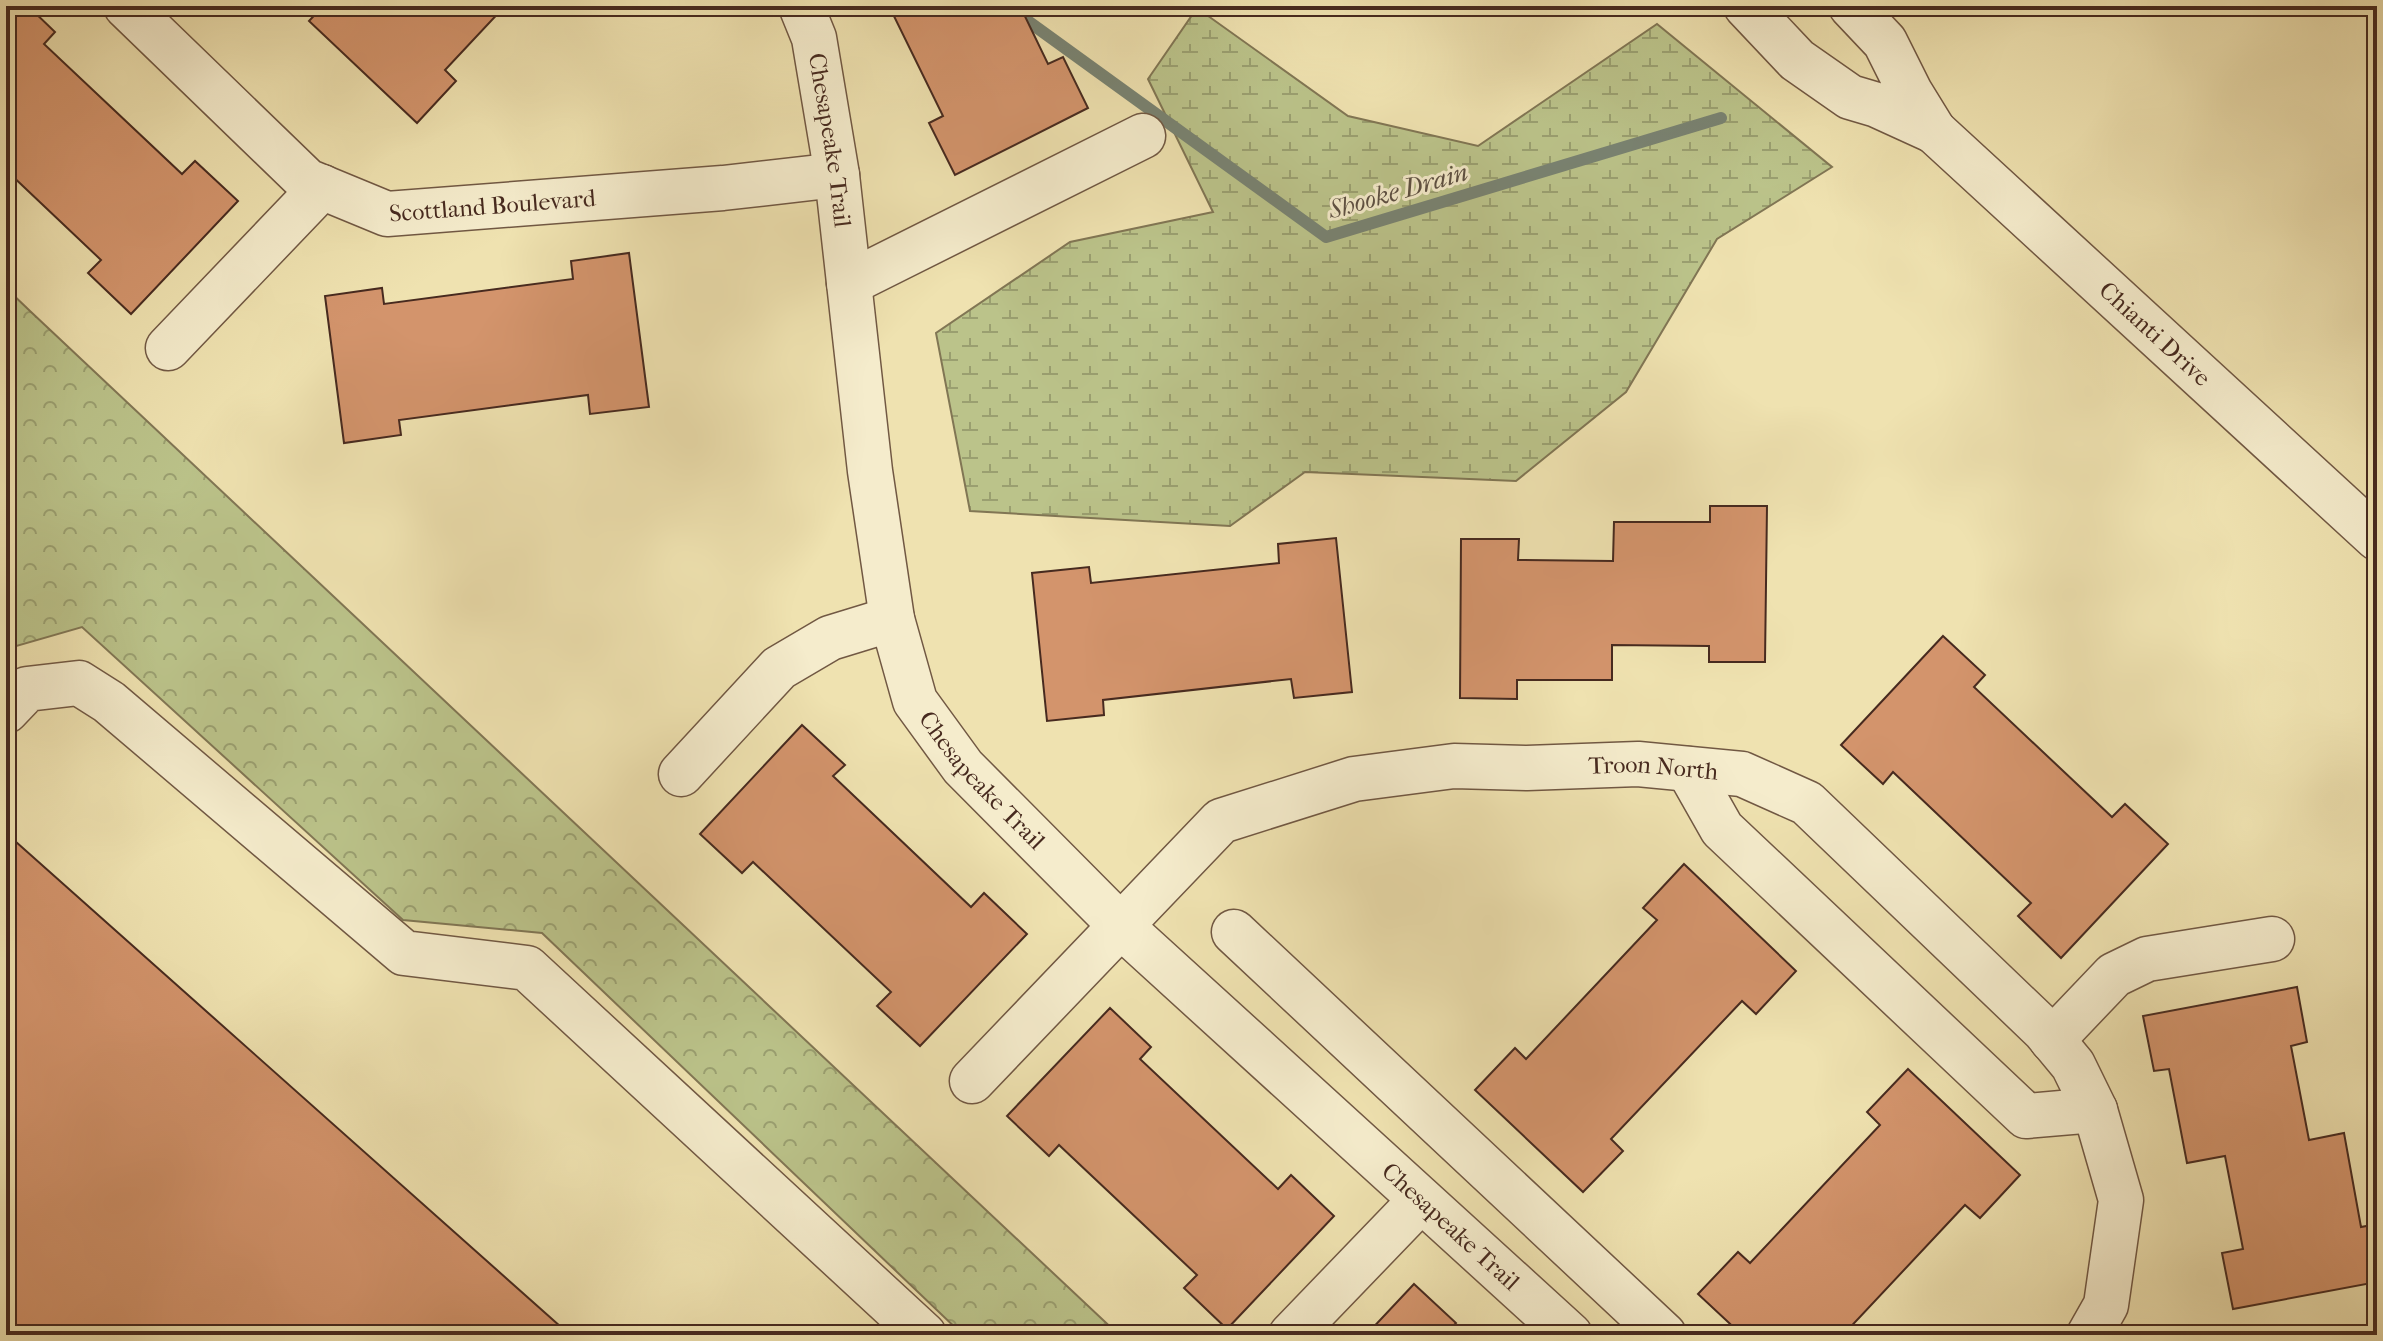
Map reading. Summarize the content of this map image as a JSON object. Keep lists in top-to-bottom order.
{
  "streets": {
    "street": [
      "Chesapeake Trail",
      "Scottland Boulevard",
      "Chianti Drive",
      "Troon North"
    ]
  },
  "crossings": [
    ["Chesapeake Trail", "Scottland Boulevard"],
    ["Chesapeake Trail", "Troon North"]
  ],
  "water": ["Shooke Drain"]
}
